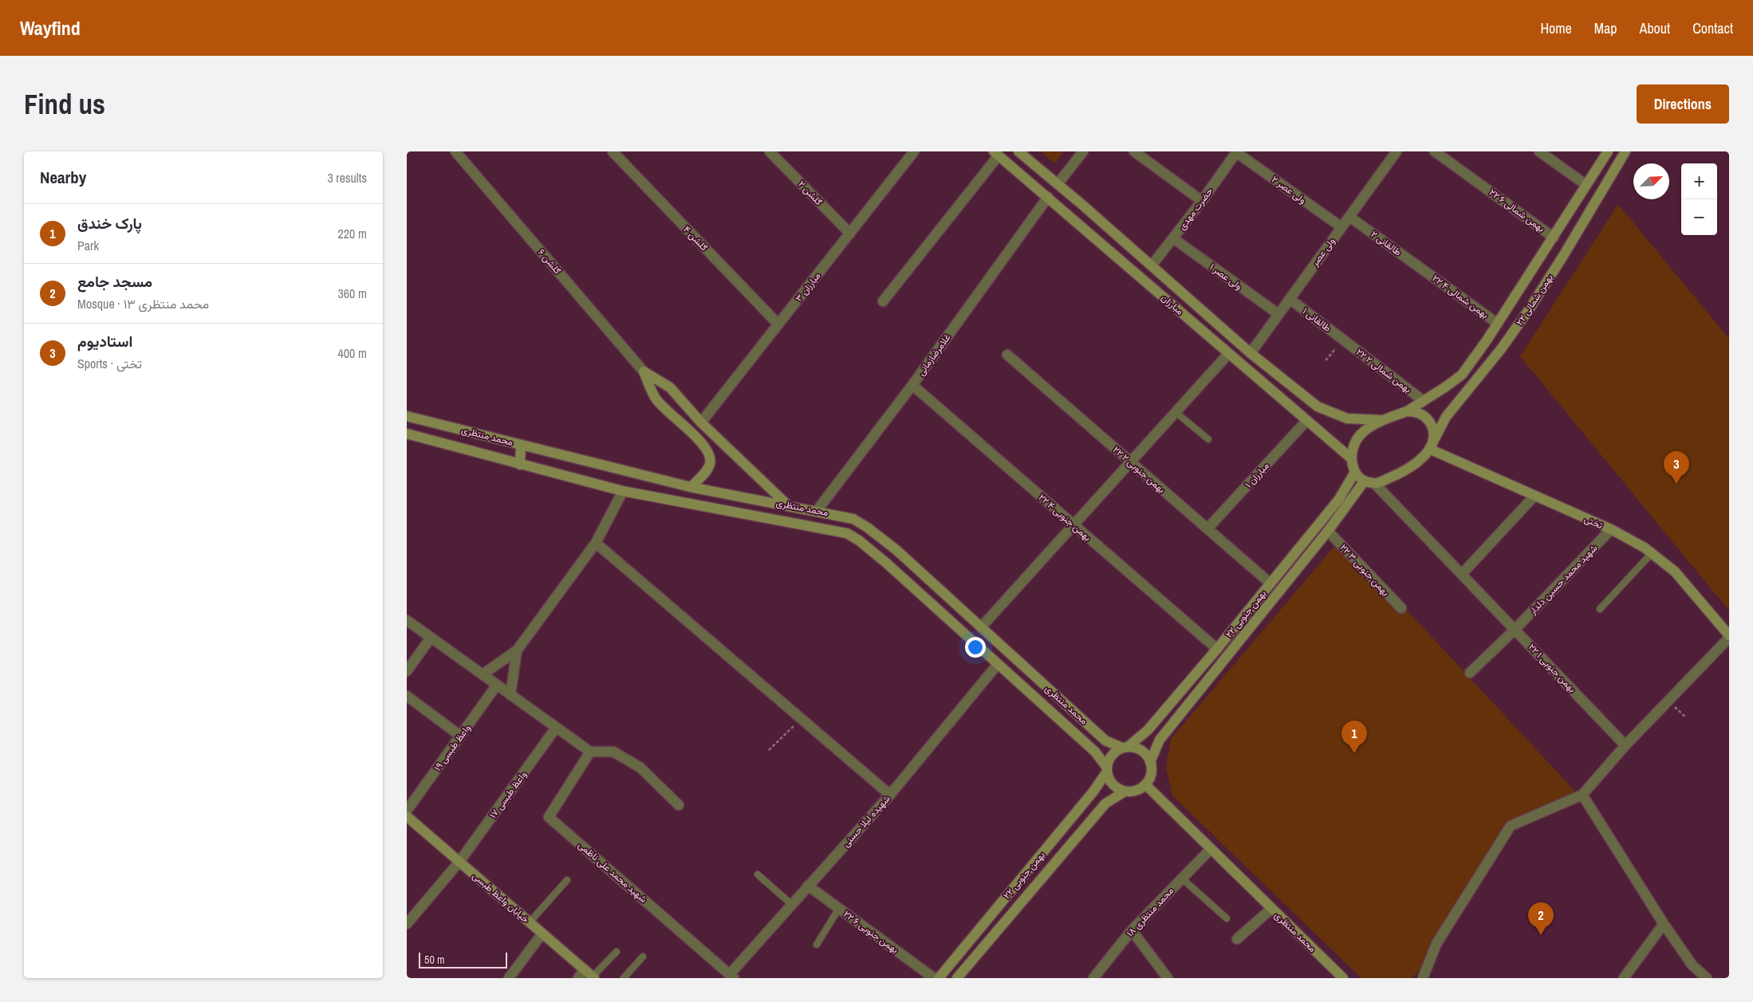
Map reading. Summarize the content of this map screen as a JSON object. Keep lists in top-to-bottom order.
{
  "streets": {
    "street": [
      "ولی عصر ۲",
      "ګلشن ۲",
      "حضرت مهدی",
      "۲۲ بهمن شمالی ۶",
      "ګلشن ۴",
      "طالقانی ۲",
      "ولی عصر",
      "ګلشن ۶",
      "ولی عصر ۱",
      "مبارزان ۳",
      "۲۲ بهمن شمالی ۴",
      "۲۲ بهمن شمالی",
      "مبارزان",
      "طالقانی ۱",
      "غلامرضازمانی",
      "۲۲ بهمن شمالی ۲",
      "محمد منتظری",
      "۲۲ بهمن جنوبی ۲",
      "مبارزان ۱",
      "۲۲ بهمن جنوبی ۴",
      "تختی",
      "۲۲ بهمن جنوبی ۳",
      "شهید محمد حسین دلدار",
      "۲۲ بهمن جنوبی",
      "۲۲ بهمن جنوبی ۱",
      "واعظ طبسی ۱۹",
      "واعظ طبسی ۱۷",
      "شهیده لیلا حسنی",
      "شهید محمد علی ناظمی",
      "خیابان واعظ طبسی",
      "محمد منتظری ۱۸",
      "۲۲ بهمن جنوبی ۶"
    ]
  },
  "crossings": [
    ["ولی عصر ۲", "حضرت مهدی"],
    ["ولی عصر ۲", "ولی عصر"],
    ["ګلشن ۲", "مبارزان ۳"],
    ["حضرت مهدی", "ولی عصر ۱"],
    ["حضرت مهدی", "مبارزان"],
    ["۲۲ بهمن شمالی ۶", "۲۲ بهمن شمالی"],
    ["ګلشن ۴", "مبارزان ۳"],
    ["طالقانی ۲", "ولی عصر"],
    ["طالقانی ۲", "۲۲ بهمن شمالی ۴"],
    ["ولی عصر", "ولی عصر ۱"],
    ["ولی عصر", "مبارزان"],
    ["ولی عصر", "طالقانی ۱"],
    ["۲۲ بهمن شمالی ۴", "۲۲ بهمن شمالی"],
    ["۲۲ بهمن شمالی", "مبارزان"],
    ["۲۲ بهمن شمالی", "۲۲ بهمن شمالی ۲"],
    ["۲۲ بهمن شمالی", "تختی"],
    ["۲۲ بهمن شمالی", "۲۲ بهمن جنوبی"],
    ["۲۲ بهمن شمالی", "۲۲ بهمن جنوبی ۱"],
    ["مبارزان", "غلامرضازمانی"],
    ["مبارزان", "مبارزان ۱"],
    ["مبارزان", "تختی"],
    ["مبارزان", "۲۲ بهمن جنوبی"],
    ["مبارزان", "۲۲ بهمن جنوبی ۱"],
    ["طالقانی ۱", "۲۲ بهمن شمالی ۲"],
    ["غلامرضازمانی", "محمد منتظری"],
    ["غلامرضازمانی", "۲۲ بهمن جنوبی ۴"],
    ["محمد منتظری", "۲۲ بهمن جنوبی"],
    ["محمد منتظری", "شهیده لیلا حسنی"],
    ["محمد منتظری", "محمد منتظری ۱۸"],
    ["۲۲ بهمن جنوبی ۲", "مبارزان ۱"],
    ["۲۲ بهمن جنوبی ۲", "۲۲ بهمن جنوبی"],
    ["۲۲ بهمن جنوبی ۴", "۲۲ بهمن جنوبی"],
    ["تختی", "شهید محمد حسین دلدار"],
    ["تختی", "۲۲ بهمن جنوبی"],
    ["تختی", "۲۲ بهمن جنوبی ۱"],
    ["۲۲ بهمن جنوبی ۳", "۲۲ بهمن جنوبی"],
    ["شهید محمد حسین دلدار", "۲۲ بهمن جنوبی ۱"],
    ["۲۲ بهمن جنوبی", "۲۲ بهمن جنوبی ۱"],
    ["واعظ طبسی ۱۷", "خیابان واعظ طبسی"],
    ["شهیده لیلا حسنی", "شهید محمد علی ناظمی"],
    ["شهیده لیلا حسنی", "۲۲ بهمن جنوبی ۶"]
  ],
  "scale_bar": "50 m",
  "north": "top right",
  "page": {
    "header": "Wayfind",
    "nav": [
      "Home",
      "Map",
      "About",
      "Contact"
    ],
    "buttons": "Directions",
    "title": "Find us",
    "heading": ["Nearby", "3 results"],
    "map_buttons": ["+", "−"],
    "list": [
      {
        "mark": "1",
        "name": "پارک خندق",
        "note": "Park",
        "value": "220 m"
      },
      {
        "mark": "2",
        "name": "مسجد جامع",
        "note": "Mosque · محمد منتظری ۱۳",
        "value": "360 m"
      },
      {
        "mark": "3",
        "name": "استادیوم",
        "note": "Sports · تختی",
        "value": "400 m"
      }
    ],
    "pins": ["3", "1", "2"],
    "scale": "50 m"
  }
}
